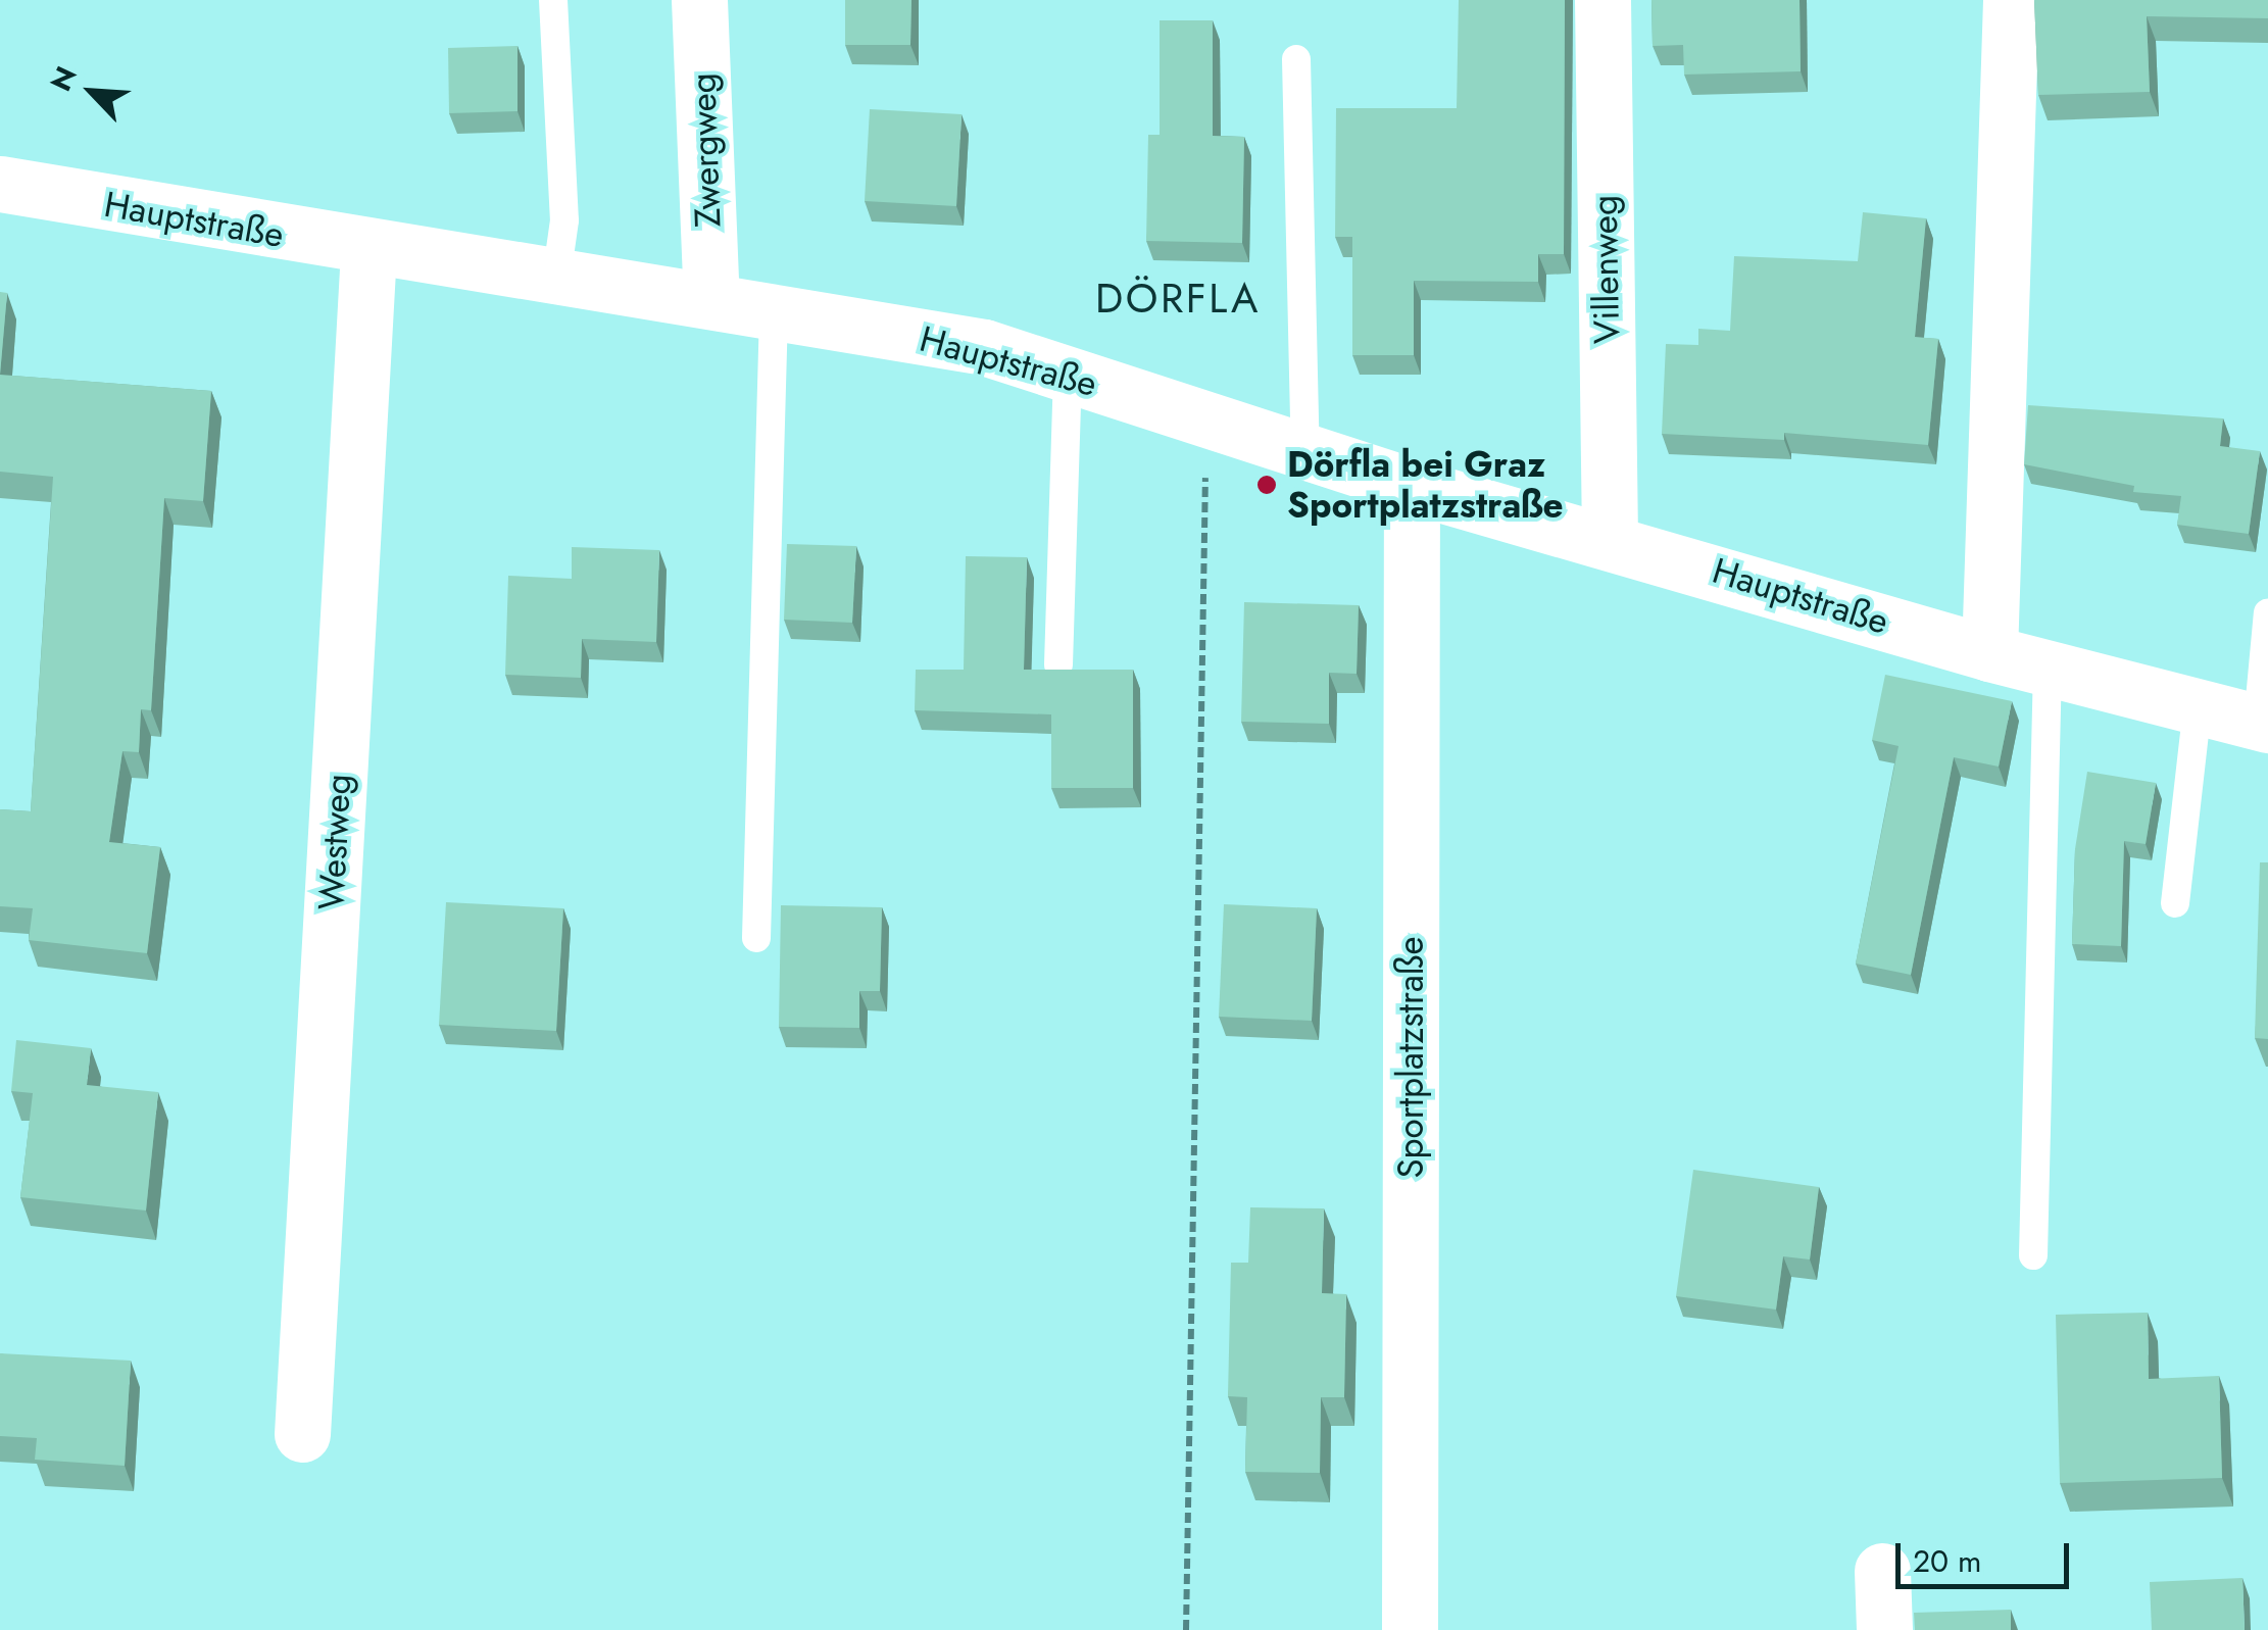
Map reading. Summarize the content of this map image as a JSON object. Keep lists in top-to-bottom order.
{
  "streets": {
    "street": [
      "Zwergweg",
      "Hauptstraße",
      "Villenweg",
      "Westweg",
      "Sportplatzstraße"
    ]
  },
  "crossings": [
    ["Zwergweg", "Hauptstraße"],
    ["Hauptstraße", "Villenweg"],
    ["Hauptstraße", "Westweg"],
    ["Hauptstraße", "Sportplatzstraße"]
  ],
  "districts": ["DÖRFLA"],
  "places": ["Dörfla bei Graz Sportplatzstraße"],
  "scale_bar": "20 m",
  "north": "top left"
}
